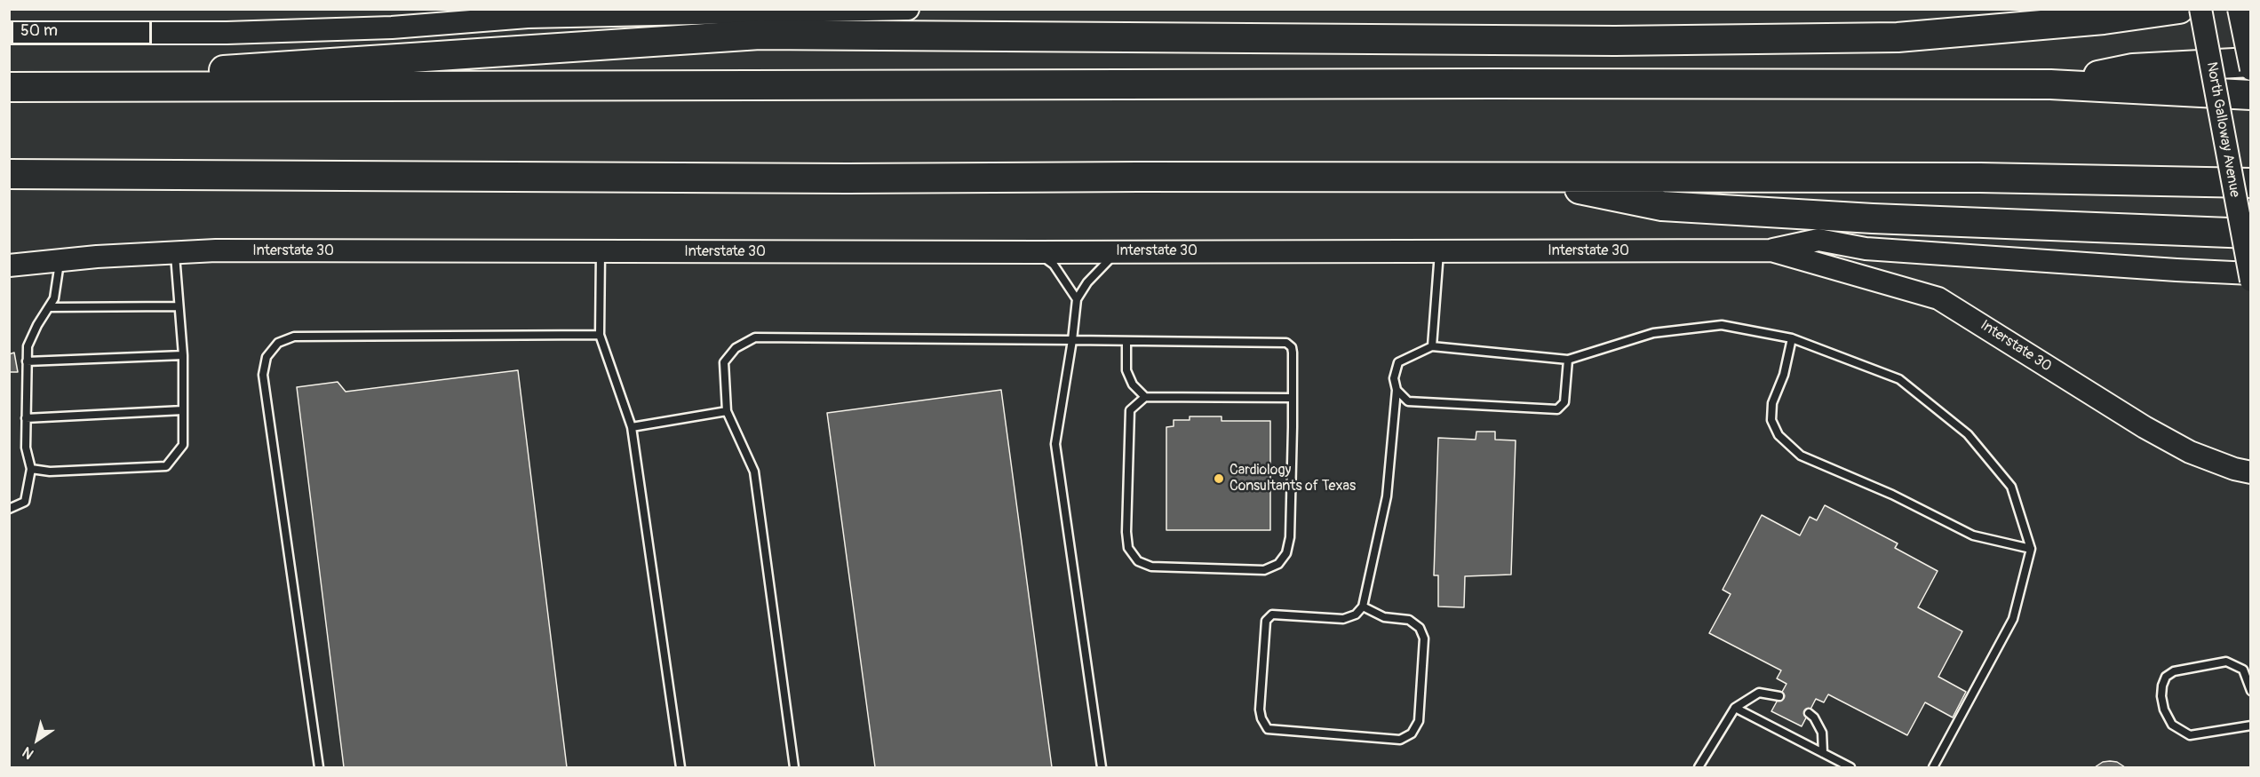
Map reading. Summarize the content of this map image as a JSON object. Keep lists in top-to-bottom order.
{
  "streets": {
    "main road": ["North Galloway Avenue", "Interstate 30"]
  },
  "places": ["Cardiology Consultants of Texas"],
  "scale_bar": "50 m",
  "north": "bottom left"
}
